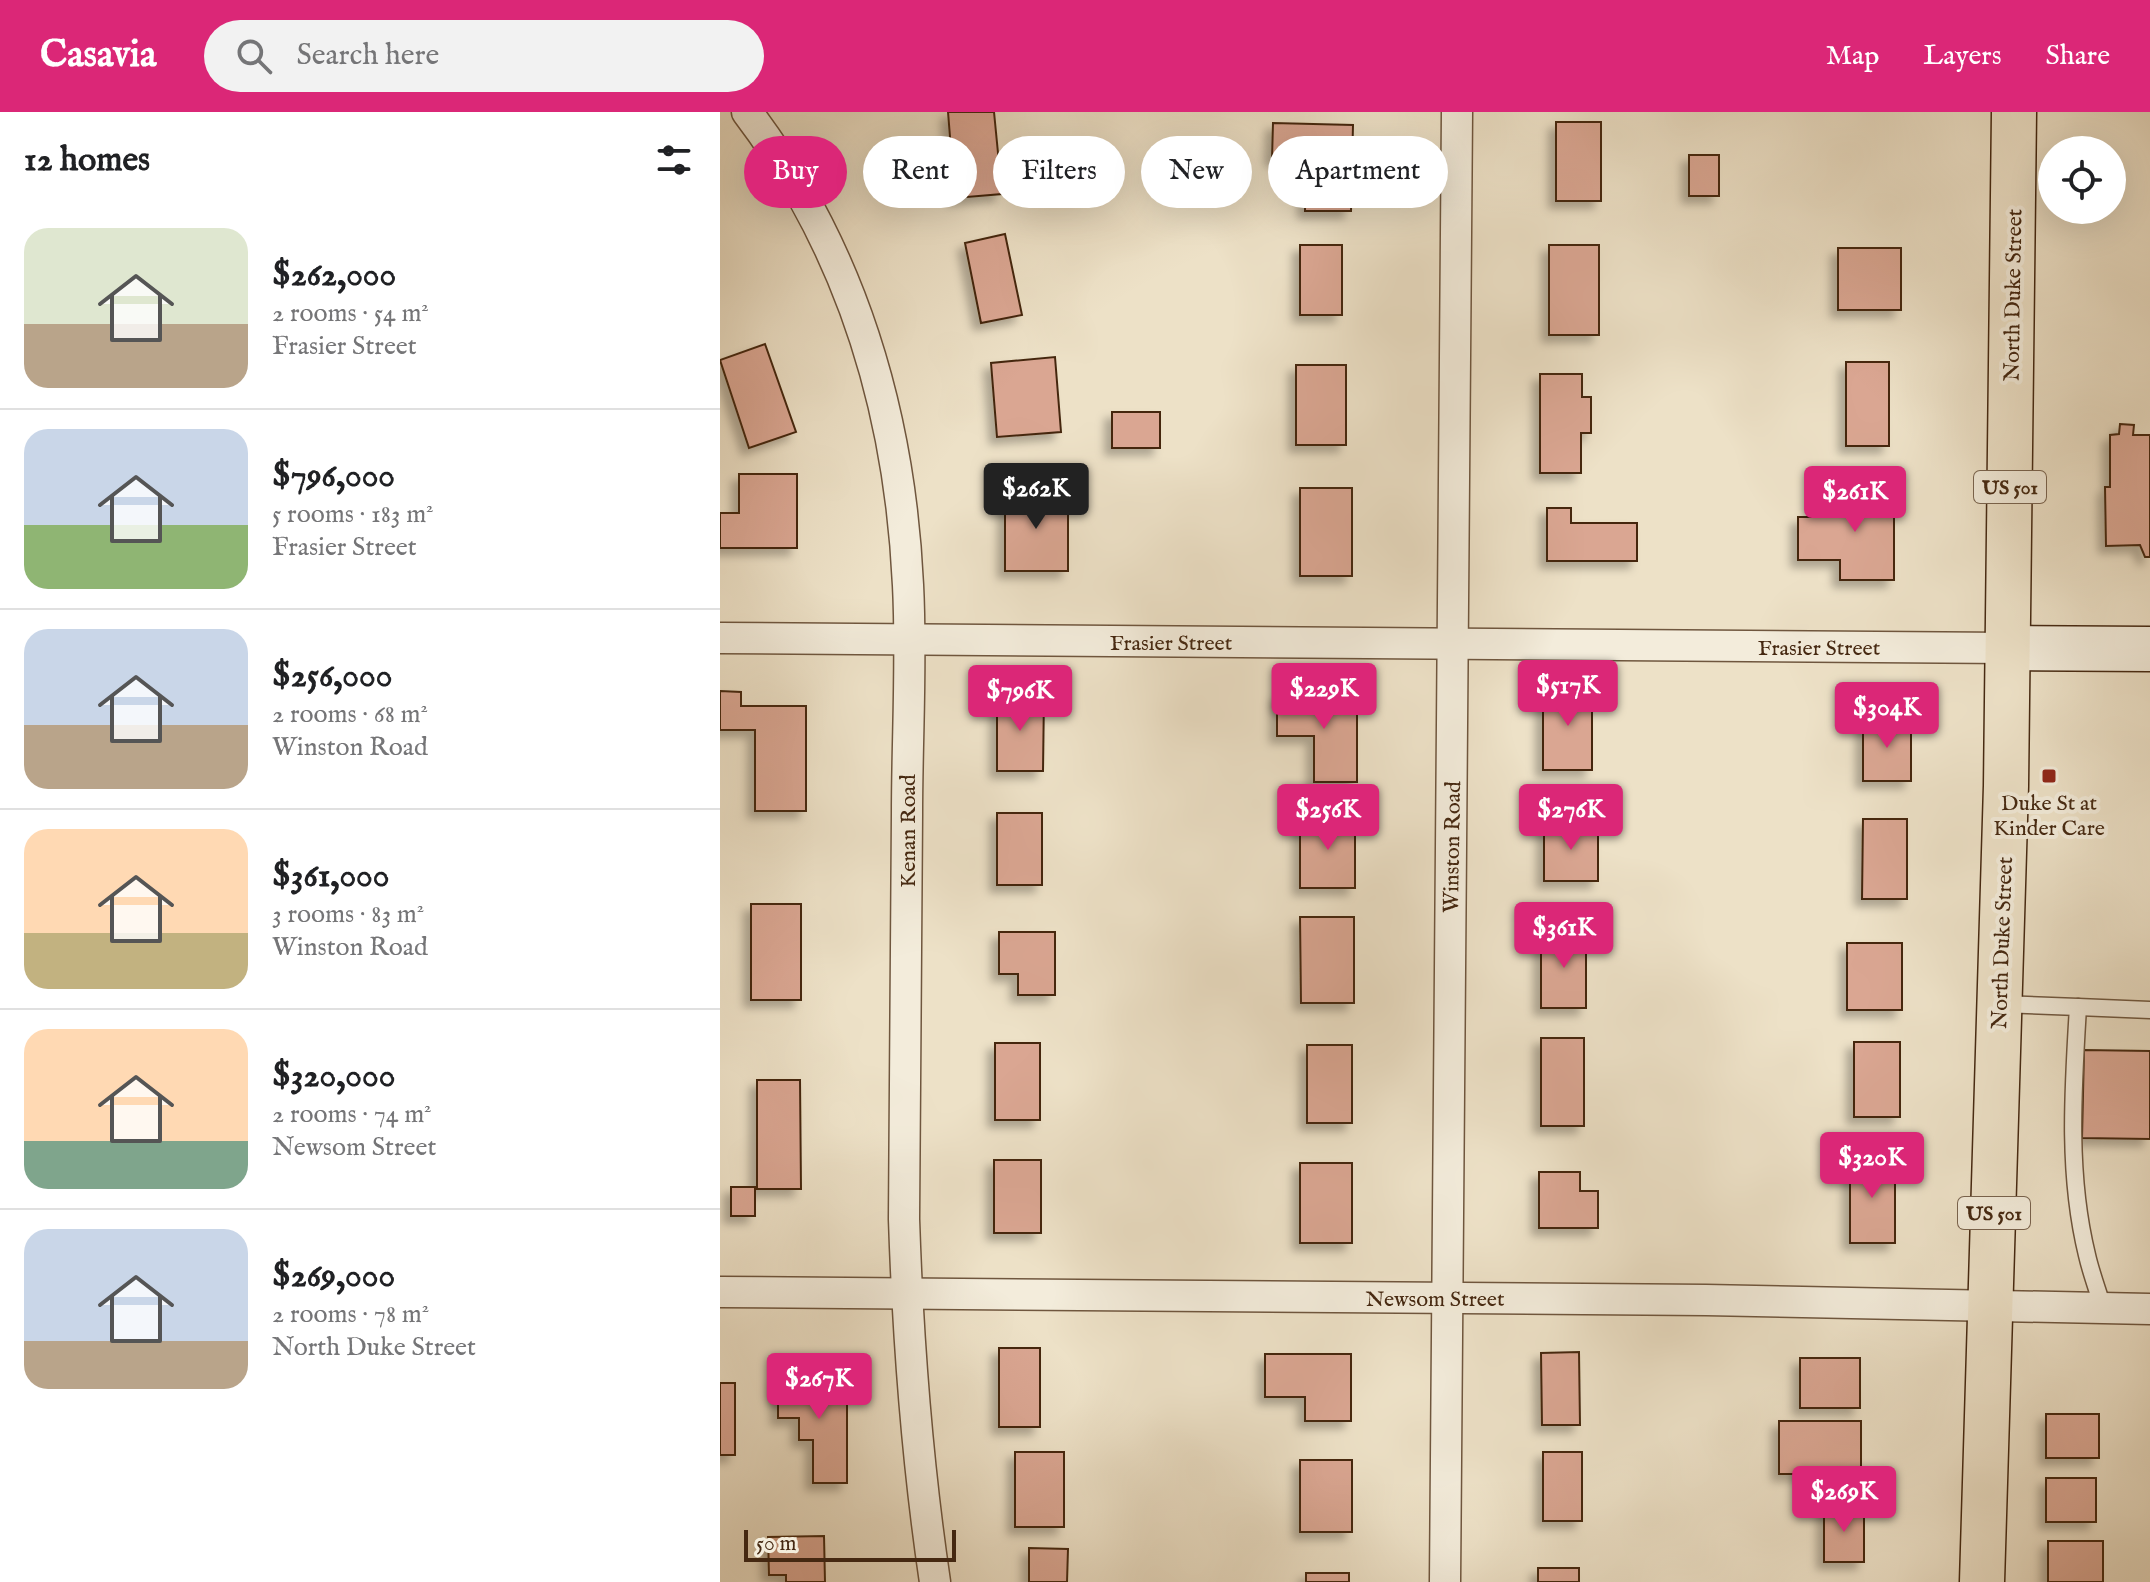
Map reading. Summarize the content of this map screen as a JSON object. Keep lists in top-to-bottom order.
{
  "streets": {
    "highway": ["North Duke Street", "US 501"],
    "street": [
      "Frasier Street",
      "Kenan Road",
      "Winston Road",
      "Newsom Street"
    ]
  },
  "crossings": [
    ["North Duke Street", "Frasier Street"],
    ["North Duke Street", "Newsom Street"],
    ["Frasier Street", "Kenan Road"],
    ["Frasier Street", "Winston Road"],
    ["Kenan Road", "Newsom Street"],
    ["Winston Road", "Newsom Street"]
  ],
  "places": {
    "transit": ["Duke St at Kinder Care"]
  },
  "scale_bar": "50 m",
  "page": {
    "header": "Casavia",
    "search": "Search here",
    "nav": ["Map", "Layers", "Share"],
    "heading": "12 homes",
    "chip": [
      "Buy",
      "Rent",
      "Filters",
      "New",
      "Apartment"
    ],
    "list": [
      {
        "name": "$262,000",
        "note": "2 rooms · 54 m² · Frasier Street"
      },
      {
        "name": "$796,000",
        "note": "5 rooms · 183 m² · Frasier Street"
      },
      {
        "name": "$256,000",
        "note": "2 rooms · 68 m² · Winston Road"
      },
      {
        "name": "$361,000",
        "note": "3 rooms · 83 m² · Winston Road"
      },
      {
        "name": "$320,000",
        "note": "2 rooms · 74 m² · Newsom Street"
      },
      {
        "name": "$269,000",
        "note": "2 rooms · 78 m² · North Duke Street"
      }
    ],
    "price": [
      "$262K",
      "$261K",
      "$517K",
      "$229K",
      "$796K",
      "$304K",
      "$256K",
      "$276K",
      "$361K",
      "$320K",
      "$267K",
      "$269K"
    ],
    "scale": "50 m"
  }
}
